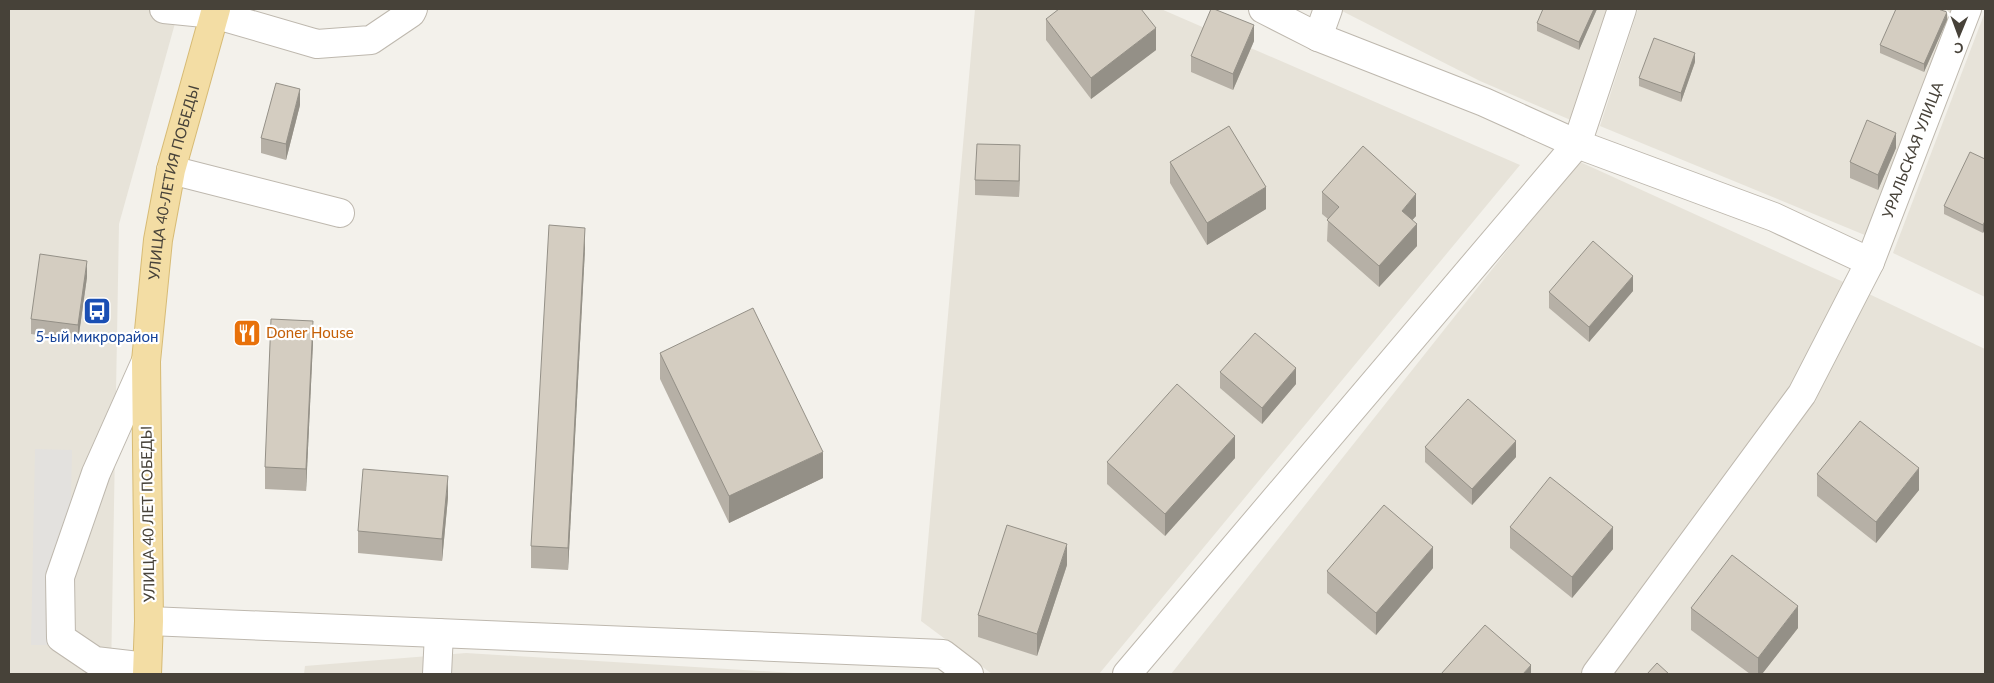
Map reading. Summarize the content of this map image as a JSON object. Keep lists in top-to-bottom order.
{
  "streets": {
    "main road": ["УЛИЦА 40-ЛЕТИЯ ПОБЕДЫ", "УЛИЦА 40 ЛЕТ ПОБЕДЫ"],
    "street": ["УРАЛЬСКАЯ УЛИЦА"]
  },
  "crossings": [
    ["УЛИЦА 40-ЛЕТИЯ ПОБЕДЫ", "УЛИЦА 40 ЛЕТ ПОБЕДЫ"]
  ],
  "places": {
    "bus stop": ["5-ый микрорайон"],
    "restaurant": ["Doner House"]
  },
  "north": "bottom"
}
